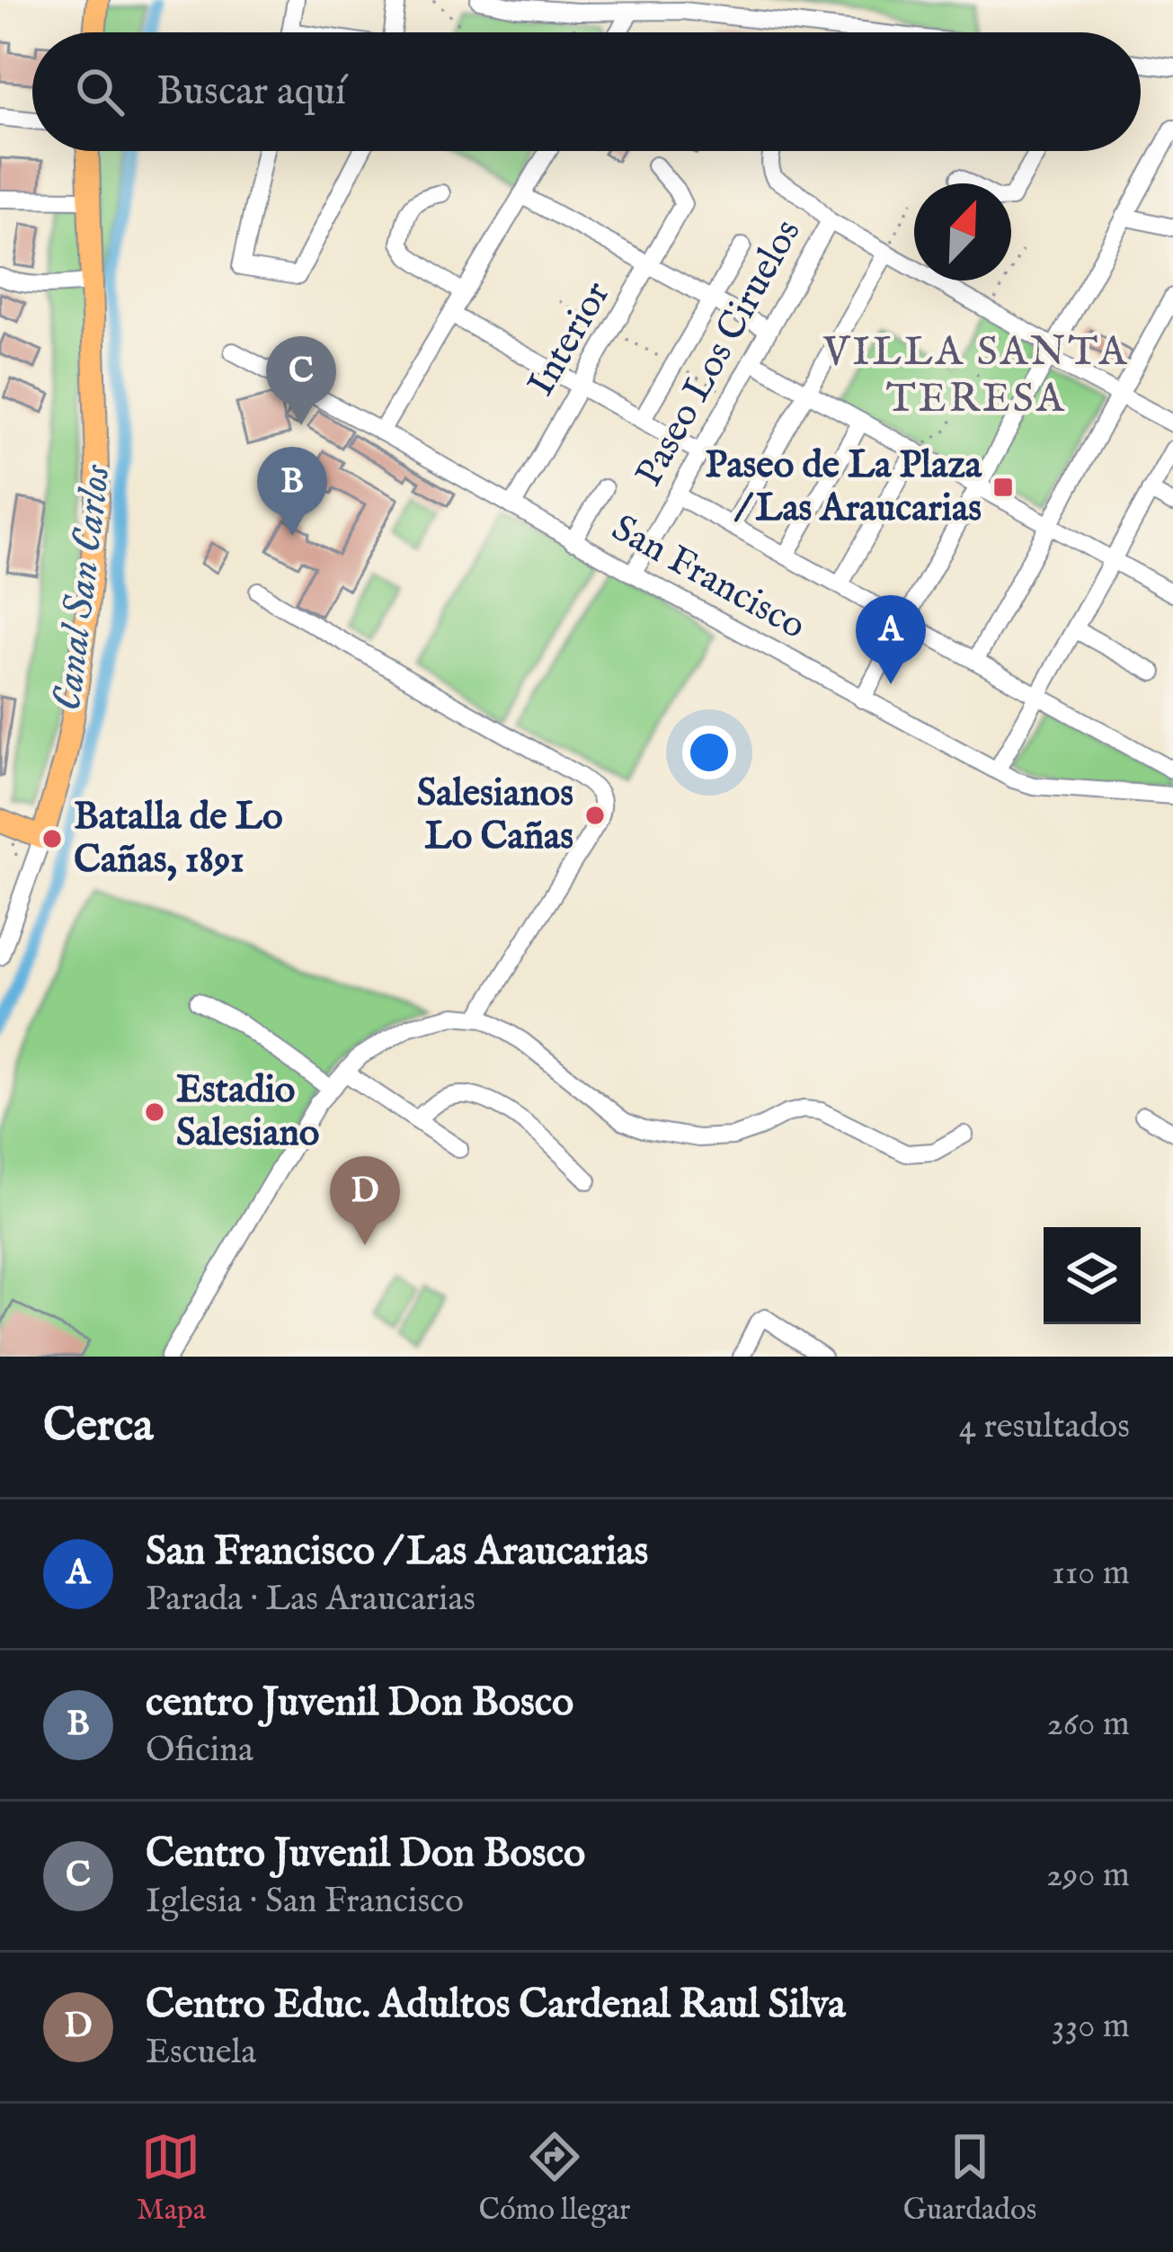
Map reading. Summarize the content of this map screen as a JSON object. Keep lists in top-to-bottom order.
{
  "streets": {
    "street": ["Interior", "Paseo Los Ciruelos", "San Francisco"]
  },
  "crossings": [
    ["Interior", "San Francisco"],
    ["Paseo Los Ciruelos", "San Francisco"]
  ],
  "districts": ["VILLA SANTA TERESA"],
  "water": ["Canal San Carlos"],
  "places": {
    "transit": ["Paseo de La Plaza / Las Araucarias"],
    "other": ["Salesianos Lo Cañas", "Batalla de Lo Cañas, 1891", "Estadio Salesiano"]
  },
  "north": "top right",
  "page": {
    "search": "Buscar aquí",
    "pins": [
      "C",
      "B",
      "A",
      "D"
    ],
    "heading": ["Cerca", "4 resultados"],
    "list": [
      {
        "mark": "A",
        "name": "San Francisco / Las Araucarias",
        "note": "Parada · Las Araucarias",
        "value": "110 m"
      },
      {
        "mark": "B",
        "name": "centro Juvenil Don Bosco",
        "note": "Oficina",
        "value": "260 m"
      },
      {
        "mark": "C",
        "name": "Centro Juvenil Don Bosco",
        "note": "Iglesia · San Francisco",
        "value": "290 m"
      },
      {
        "mark": "D",
        "name": "Centro Educ. Adultos Cardenal Raul Silva",
        "note": "Escuela",
        "value": "330 m"
      }
    ],
    "nav": ["Mapa", "Cómo llegar", "Guardados"]
  }
}
